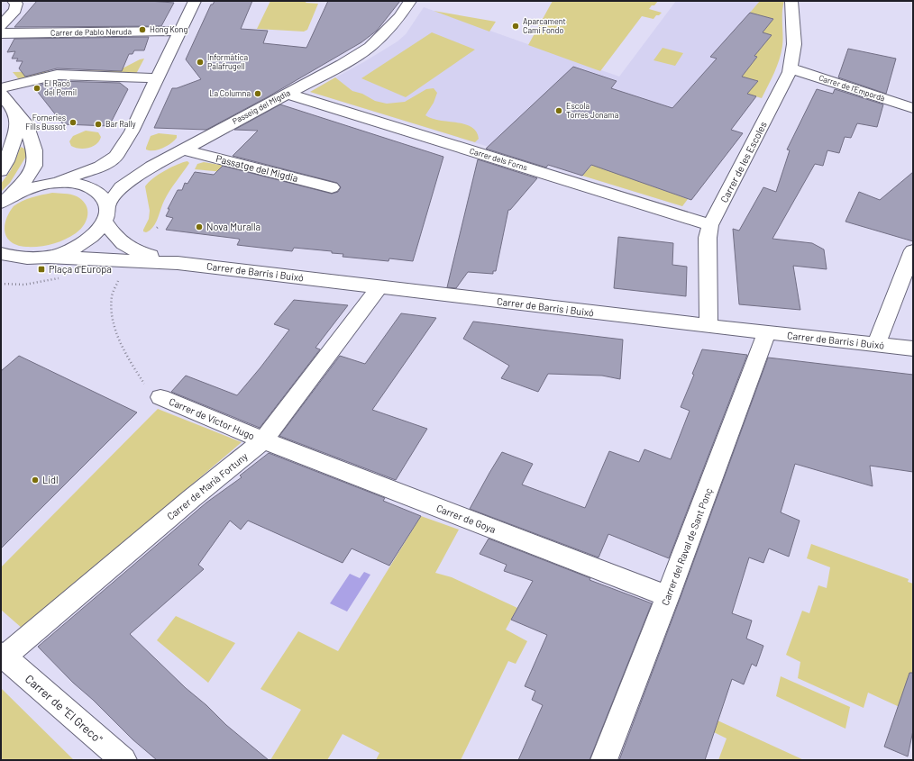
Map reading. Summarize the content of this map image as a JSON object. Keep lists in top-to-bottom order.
{
  "streets": {
    "street": [
      "Carrer de Pablo Neruda",
      "Carrer de l'Empordà",
      "Passeig del Migdia",
      "Carrer dels Forns",
      "Carrer de les Escoles",
      "Passatge del Migdia",
      "Carrer de Barris i Buixó",
      "Carrer de Víctor Hugo",
      "Carrer de Marià Fortuny",
      "Carrer de Goya",
      "Carrer del Raval de Sant Ponç",
      "Carrer de \"El Greco\""
    ]
  },
  "crossings": [
    ["Carrer de l'Empordà", "Carrer de les Escoles"],
    ["Passeig del Migdia", "Carrer dels Forns"],
    ["Passeig del Migdia", "Passatge del Migdia"],
    ["Passeig del Migdia", "Carrer de Barris i Buixó"],
    ["Carrer dels Forns", "Carrer de les Escoles"],
    ["Carrer de les Escoles", "Carrer de Barris i Buixó"],
    ["Carrer de Barris i Buixó", "Carrer de Marià Fortuny"],
    ["Carrer de Barris i Buixó", "Carrer del Raval de Sant Ponç"],
    ["Carrer de Víctor Hugo", "Carrer de Marià Fortuny"],
    ["Carrer de Víctor Hugo", "Carrer de Goya"],
    ["Carrer de Marià Fortuny", "Carrer de Goya"],
    ["Carrer de Marià Fortuny", "Carrer de \"El Greco\""],
    ["Carrer de Goya", "Carrer del Raval de Sant Ponç"]
  ],
  "places": {
    "other": [
      "Aparcament Camí Fondo",
      "Hong Kong",
      "Informàtica Palafrugell",
      "El Racó del Pernil",
      "La Columna",
      "Escola Torres Jonama",
      "Forneries Fills Bussot",
      "Bar Rally",
      "Nova Muralla",
      "Lidl"
    ],
    "transit": ["Plaça d'Europa"]
  }
}
